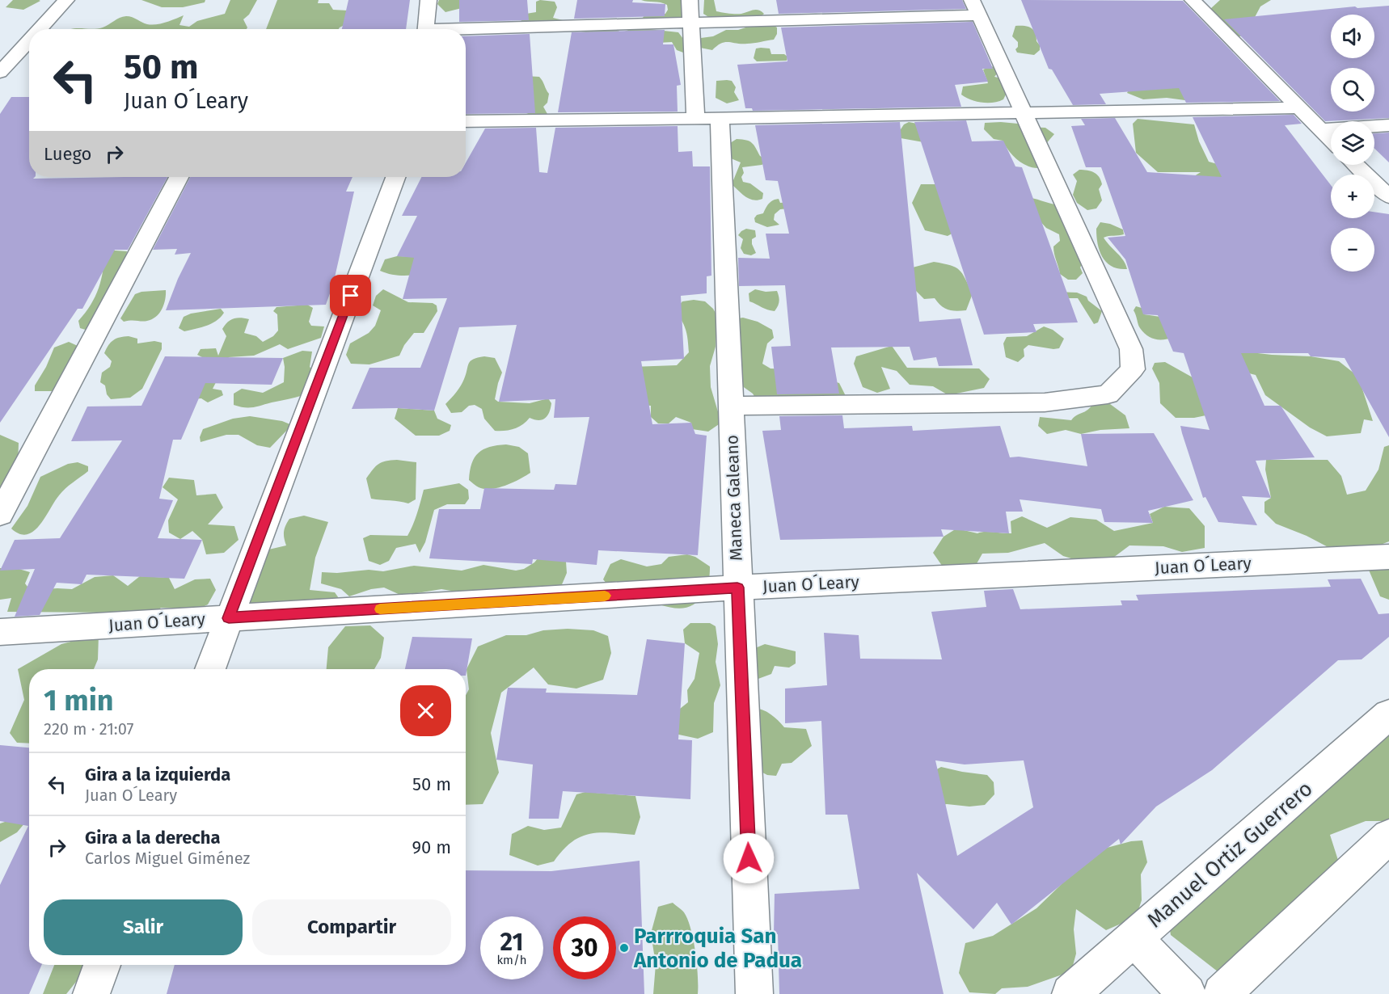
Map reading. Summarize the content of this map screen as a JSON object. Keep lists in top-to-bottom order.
{
  "streets": {
    "street": ["Maneca Galeano", "Juan O´Leary", "Manuel Ortiz Guerrero"]
  },
  "crossings": [
    ["Maneca Galeano", "Juan O´Leary"]
  ],
  "places": ["Parrroquia San Antonio de Padua"],
  "page": {
    "map_buttons": ["+", "−"],
    "turn": ["50 m", "Juan O´Leary"],
    "then": "Luego",
    "heading": ["1 min", "220 m · 21:07"],
    "list": [
      {
        "name": "Gira a la izquierda",
        "note": "Juan O´Leary",
        "value": "50 m"
      },
      {
        "name": "Gira a la derecha",
        "note": "Carlos Miguel Giménez",
        "value": "90 m"
      }
    ],
    "buttons": ["Salir", "Compartir"],
    "speed": "21 km/h",
    "limit": "30"
  }
}
